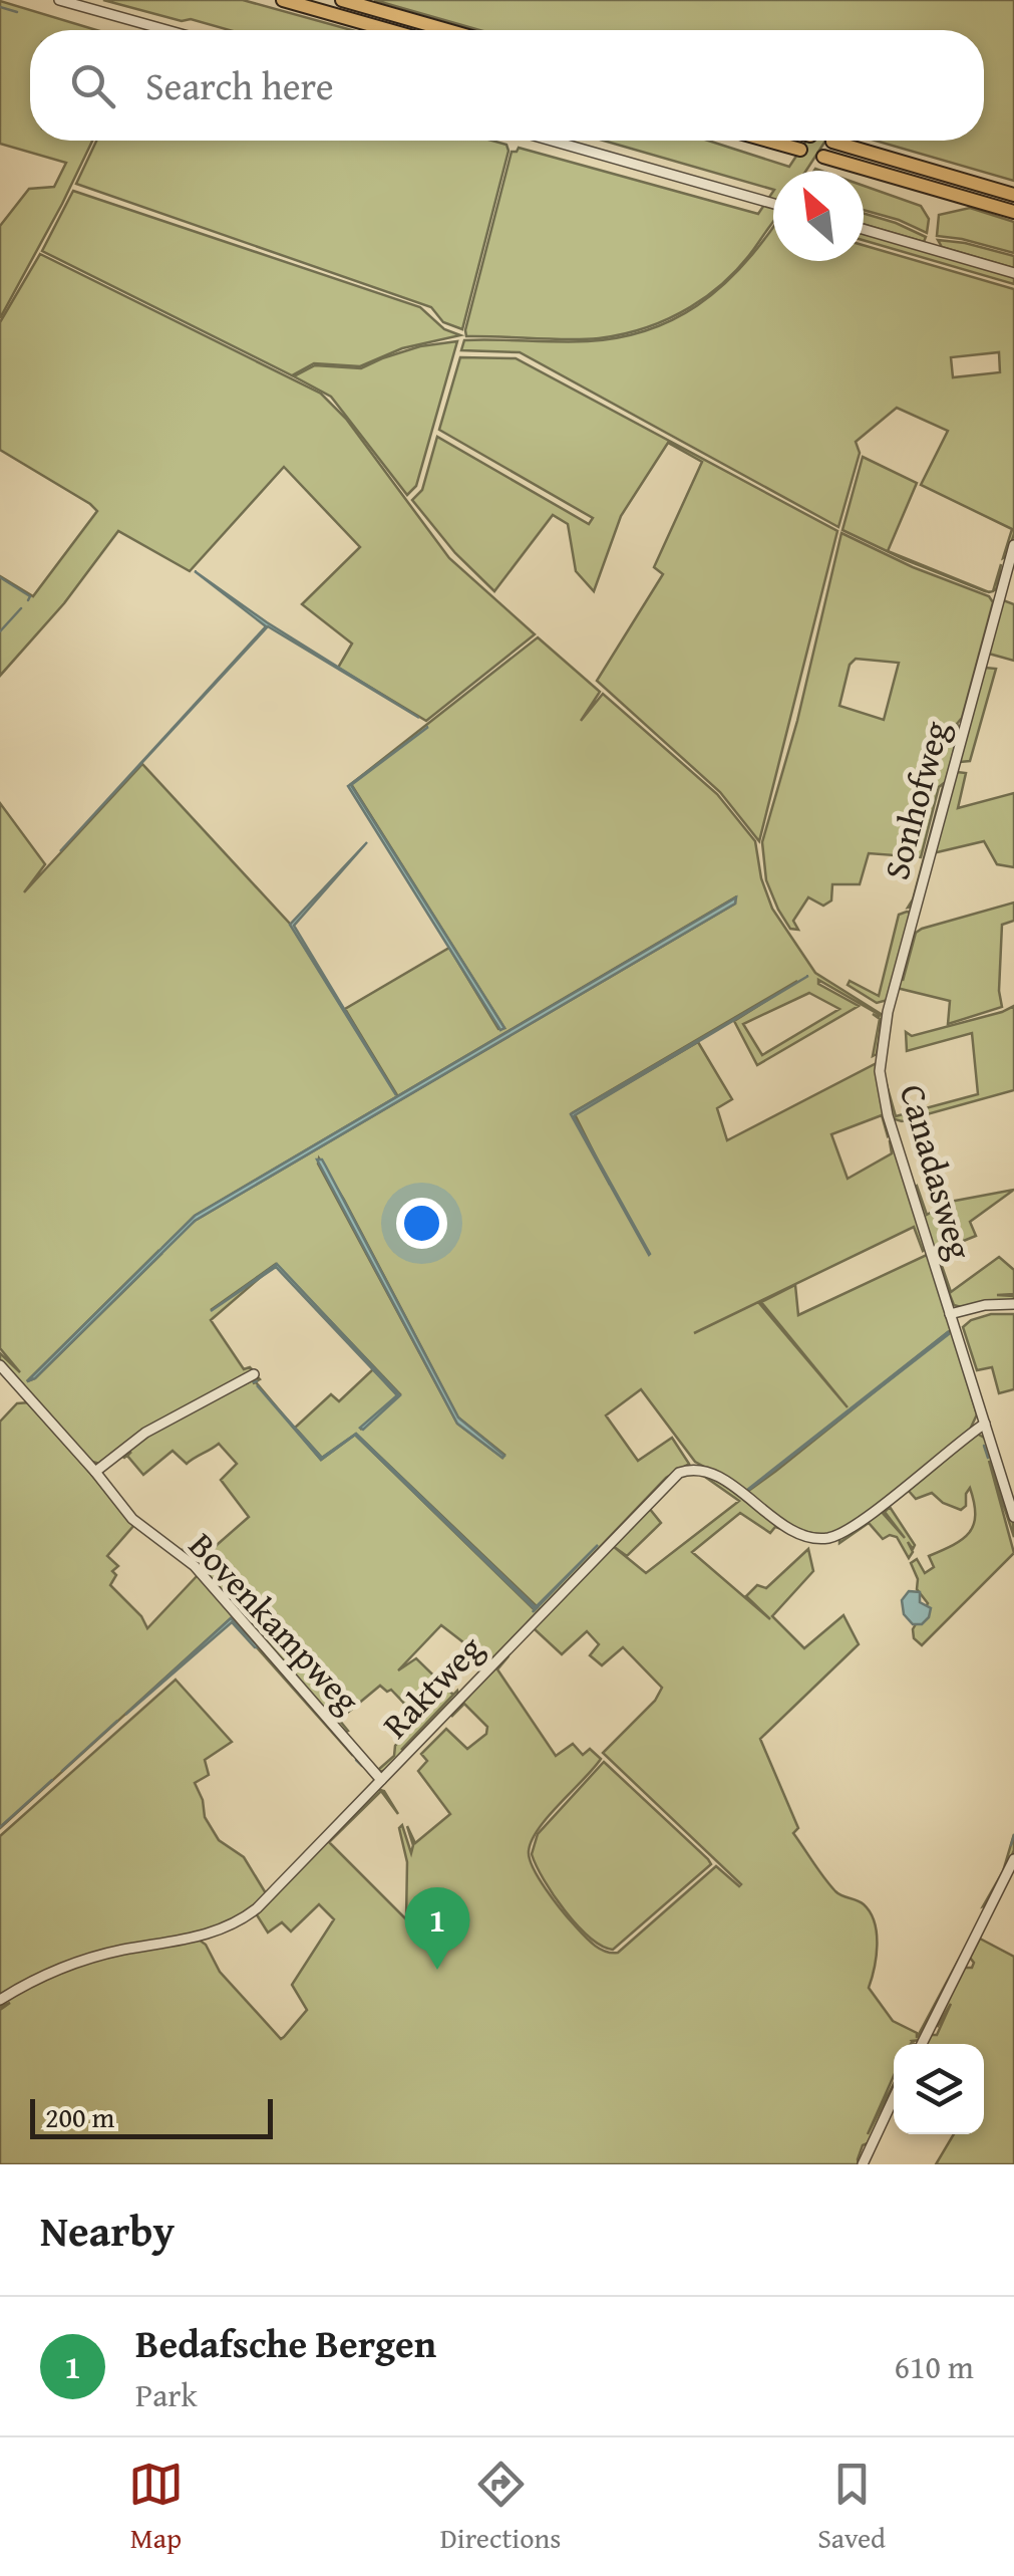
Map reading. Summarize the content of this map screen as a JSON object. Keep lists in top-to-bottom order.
{
  "streets": {
    "street": [
      "Sonhofweg",
      "Canadasweg",
      "Bovenkampweg",
      "Raktweg"
    ]
  },
  "crossings": [
    ["Sonhofweg", "Canadasweg"],
    ["Canadasweg", "Raktweg"],
    ["Bovenkampweg", "Raktweg"]
  ],
  "scale_bar": "200 m",
  "north": "top left",
  "page": {
    "search": "Search here",
    "pins": "1",
    "scale": "200 m",
    "heading": "Nearby",
    "list": [
      {
        "mark": "1",
        "name": "Bedafsche Bergen",
        "note": "Park",
        "value": "610 m"
      }
    ],
    "nav": ["Map", "Directions", "Saved"]
  }
}
